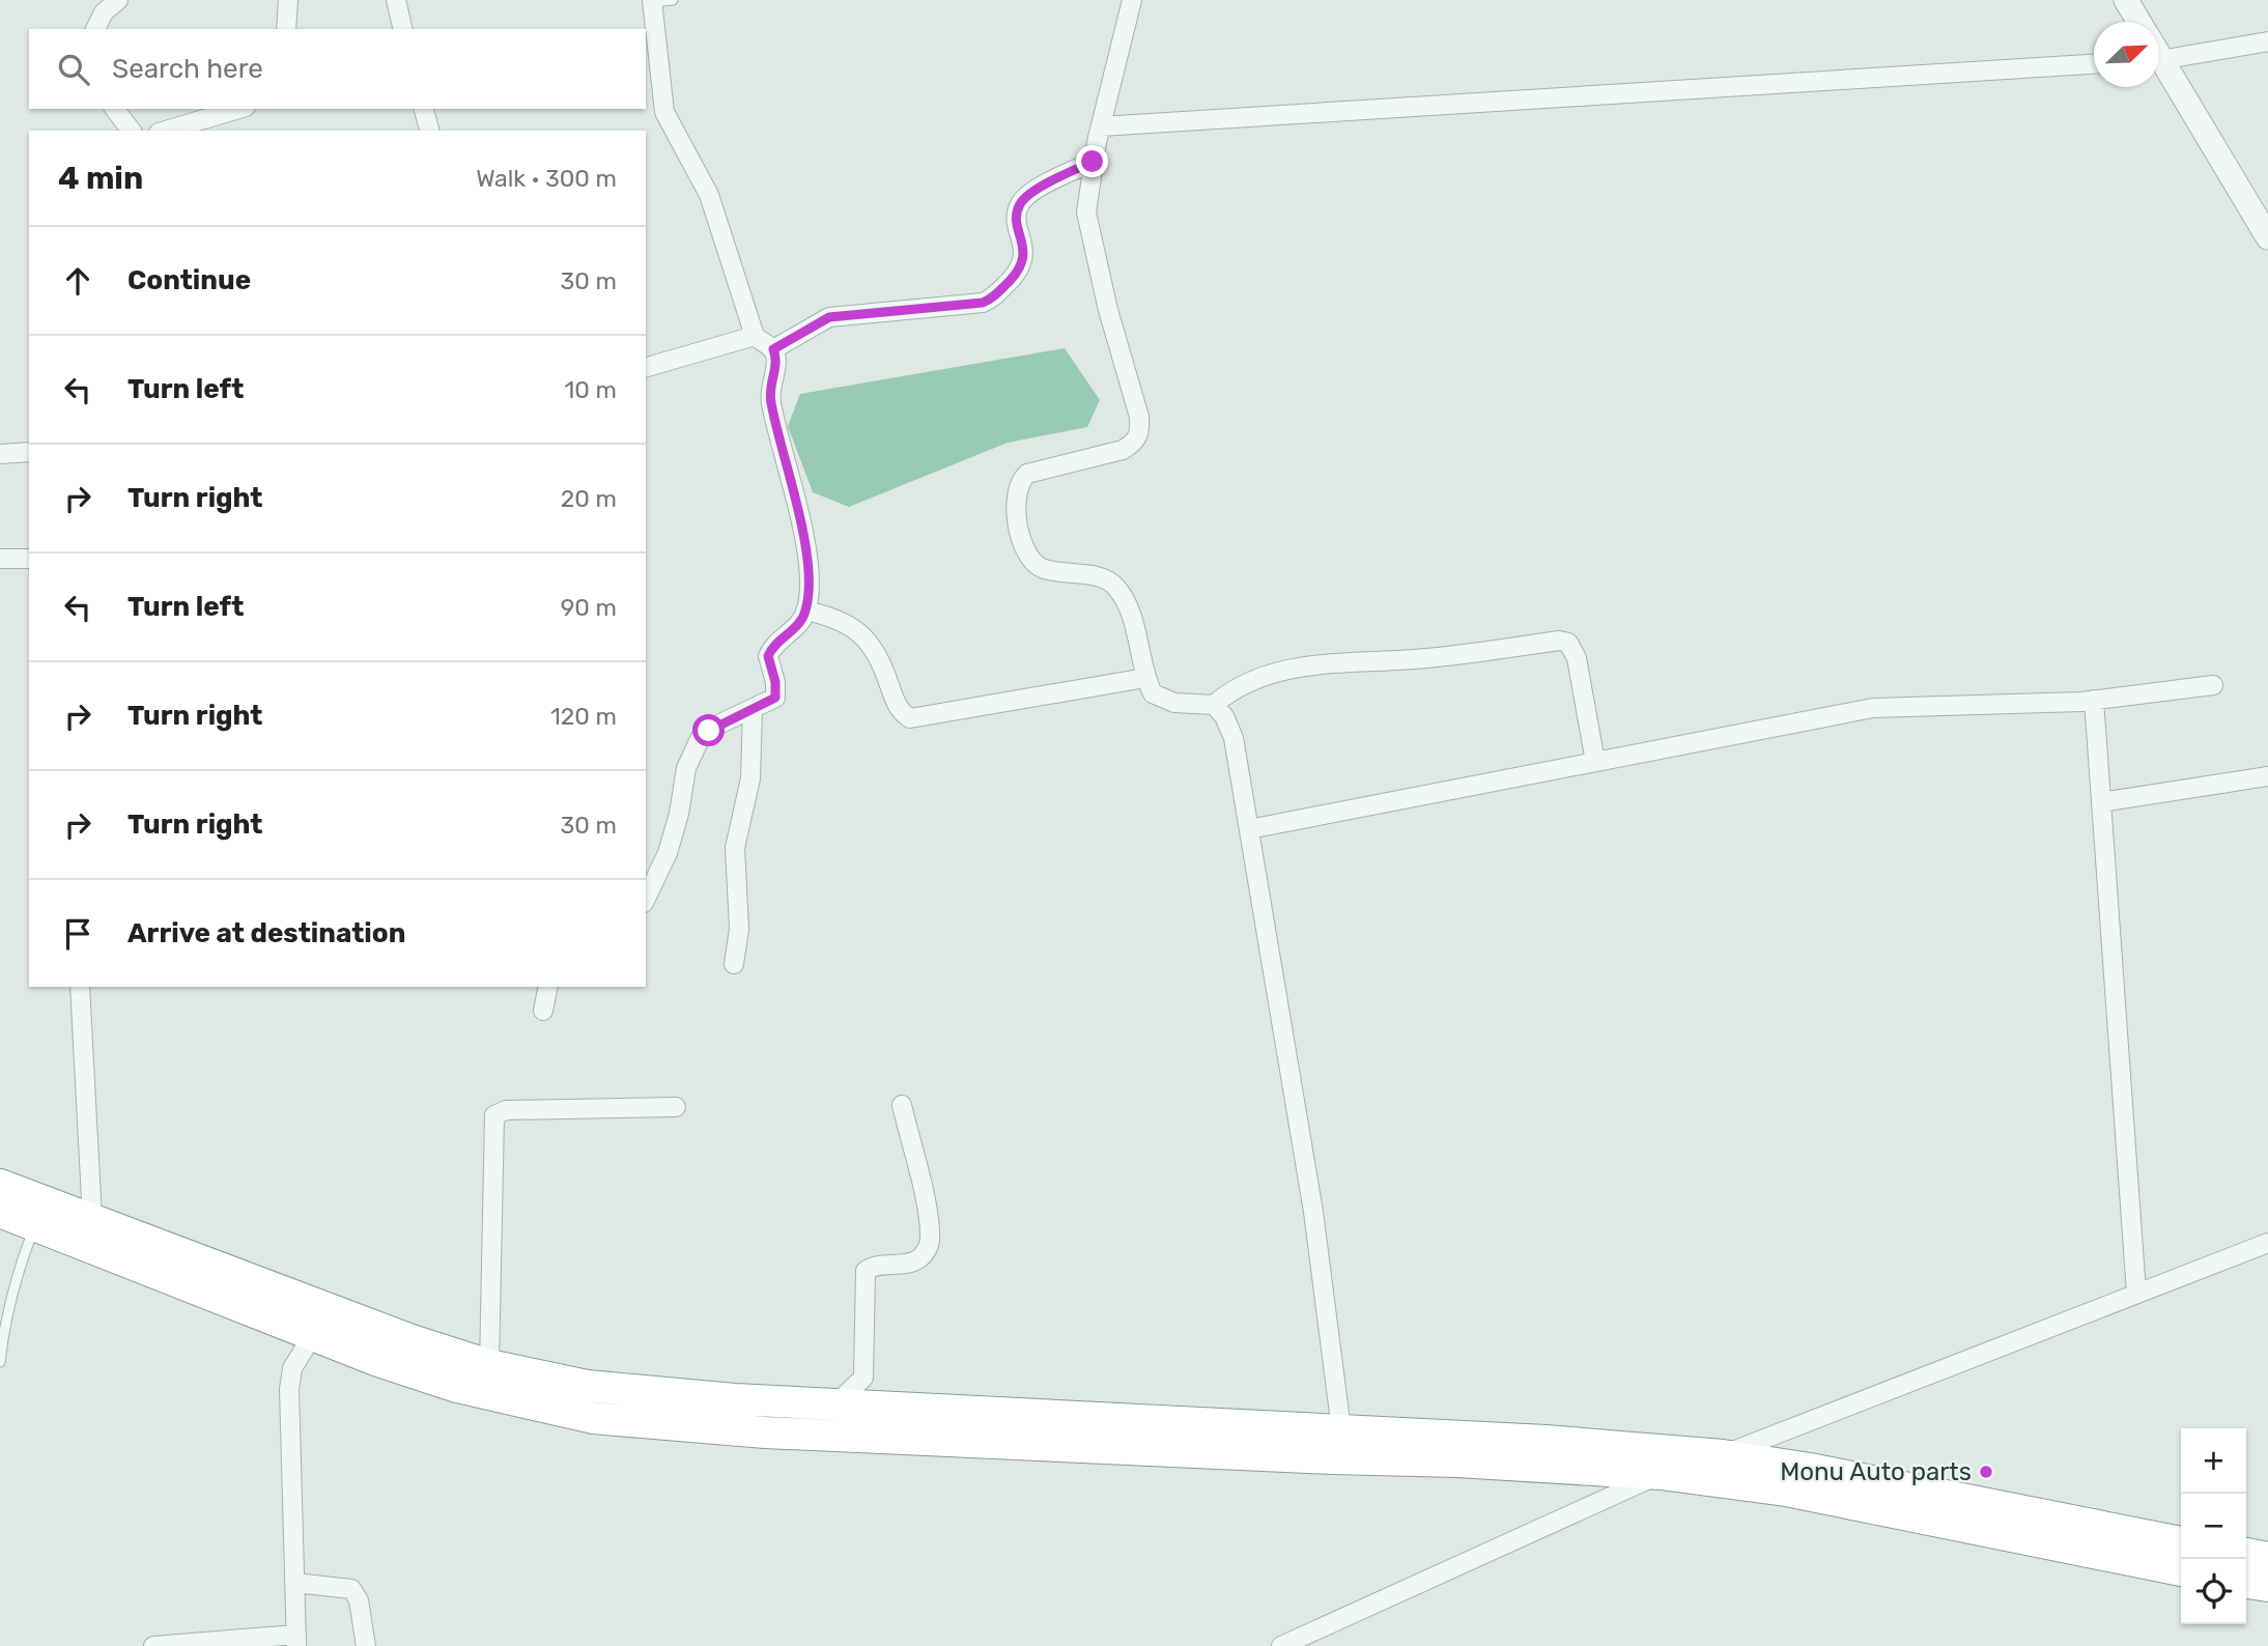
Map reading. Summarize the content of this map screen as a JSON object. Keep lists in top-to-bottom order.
{
  "places": ["Monu Auto parts"],
  "north": "top right",
  "page": {
    "search": "Search here",
    "heading": ["4 min", "Walk · 300 m"],
    "list": [
      ["Continue", "30 m"],
      ["Turn left", "10 m"],
      ["Turn right", "20 m"],
      ["Turn left", "90 m"],
      ["Turn right", "120 m"],
      ["Turn right", "30 m"],
      "Arrive at destination"
    ],
    "map_buttons": ["+", "−"]
  }
}
